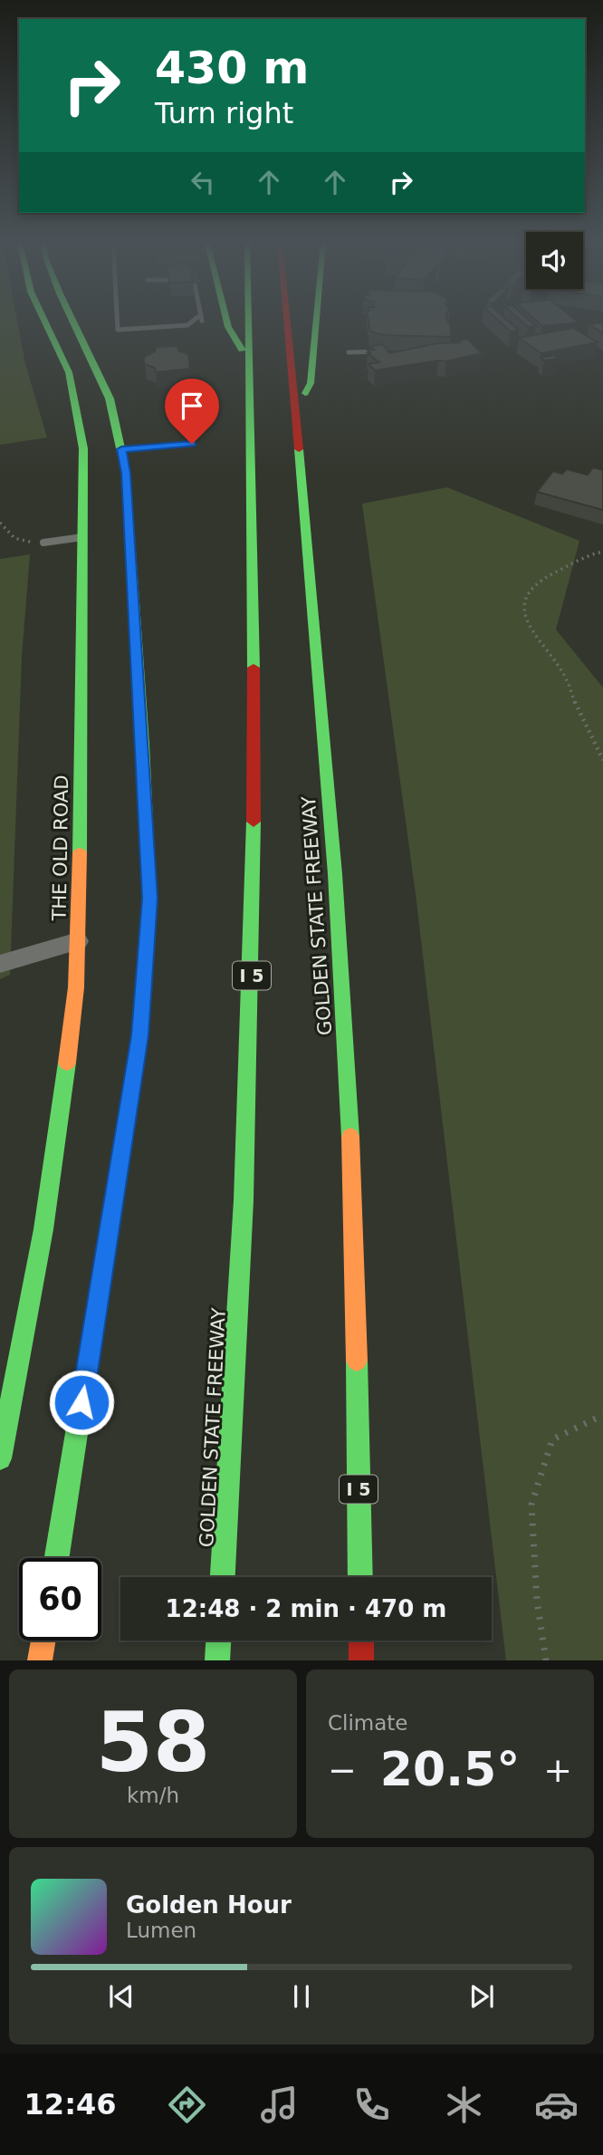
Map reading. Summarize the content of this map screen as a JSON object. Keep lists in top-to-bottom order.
{
  "streets": {
    "main road": ["THE OLD ROAD", "GOLDEN STATE FREEWAY", "I 5"]
  },
  "crossings": [
    ["GOLDEN STATE FREEWAY", "I 5"]
  ],
  "page": {
    "turn": ["430 m", "Turn right"],
    "limit": "60",
    "trip": "12:48 · 2 min · 470 m",
    "tile": [
      ["58", "km/h"],
      "Climate"
    ],
    "heat": ["−", "20.5°", "+"],
    "song": ["Golden Hour", "Lumen"],
    "tabs": "12:46"
  }
}
